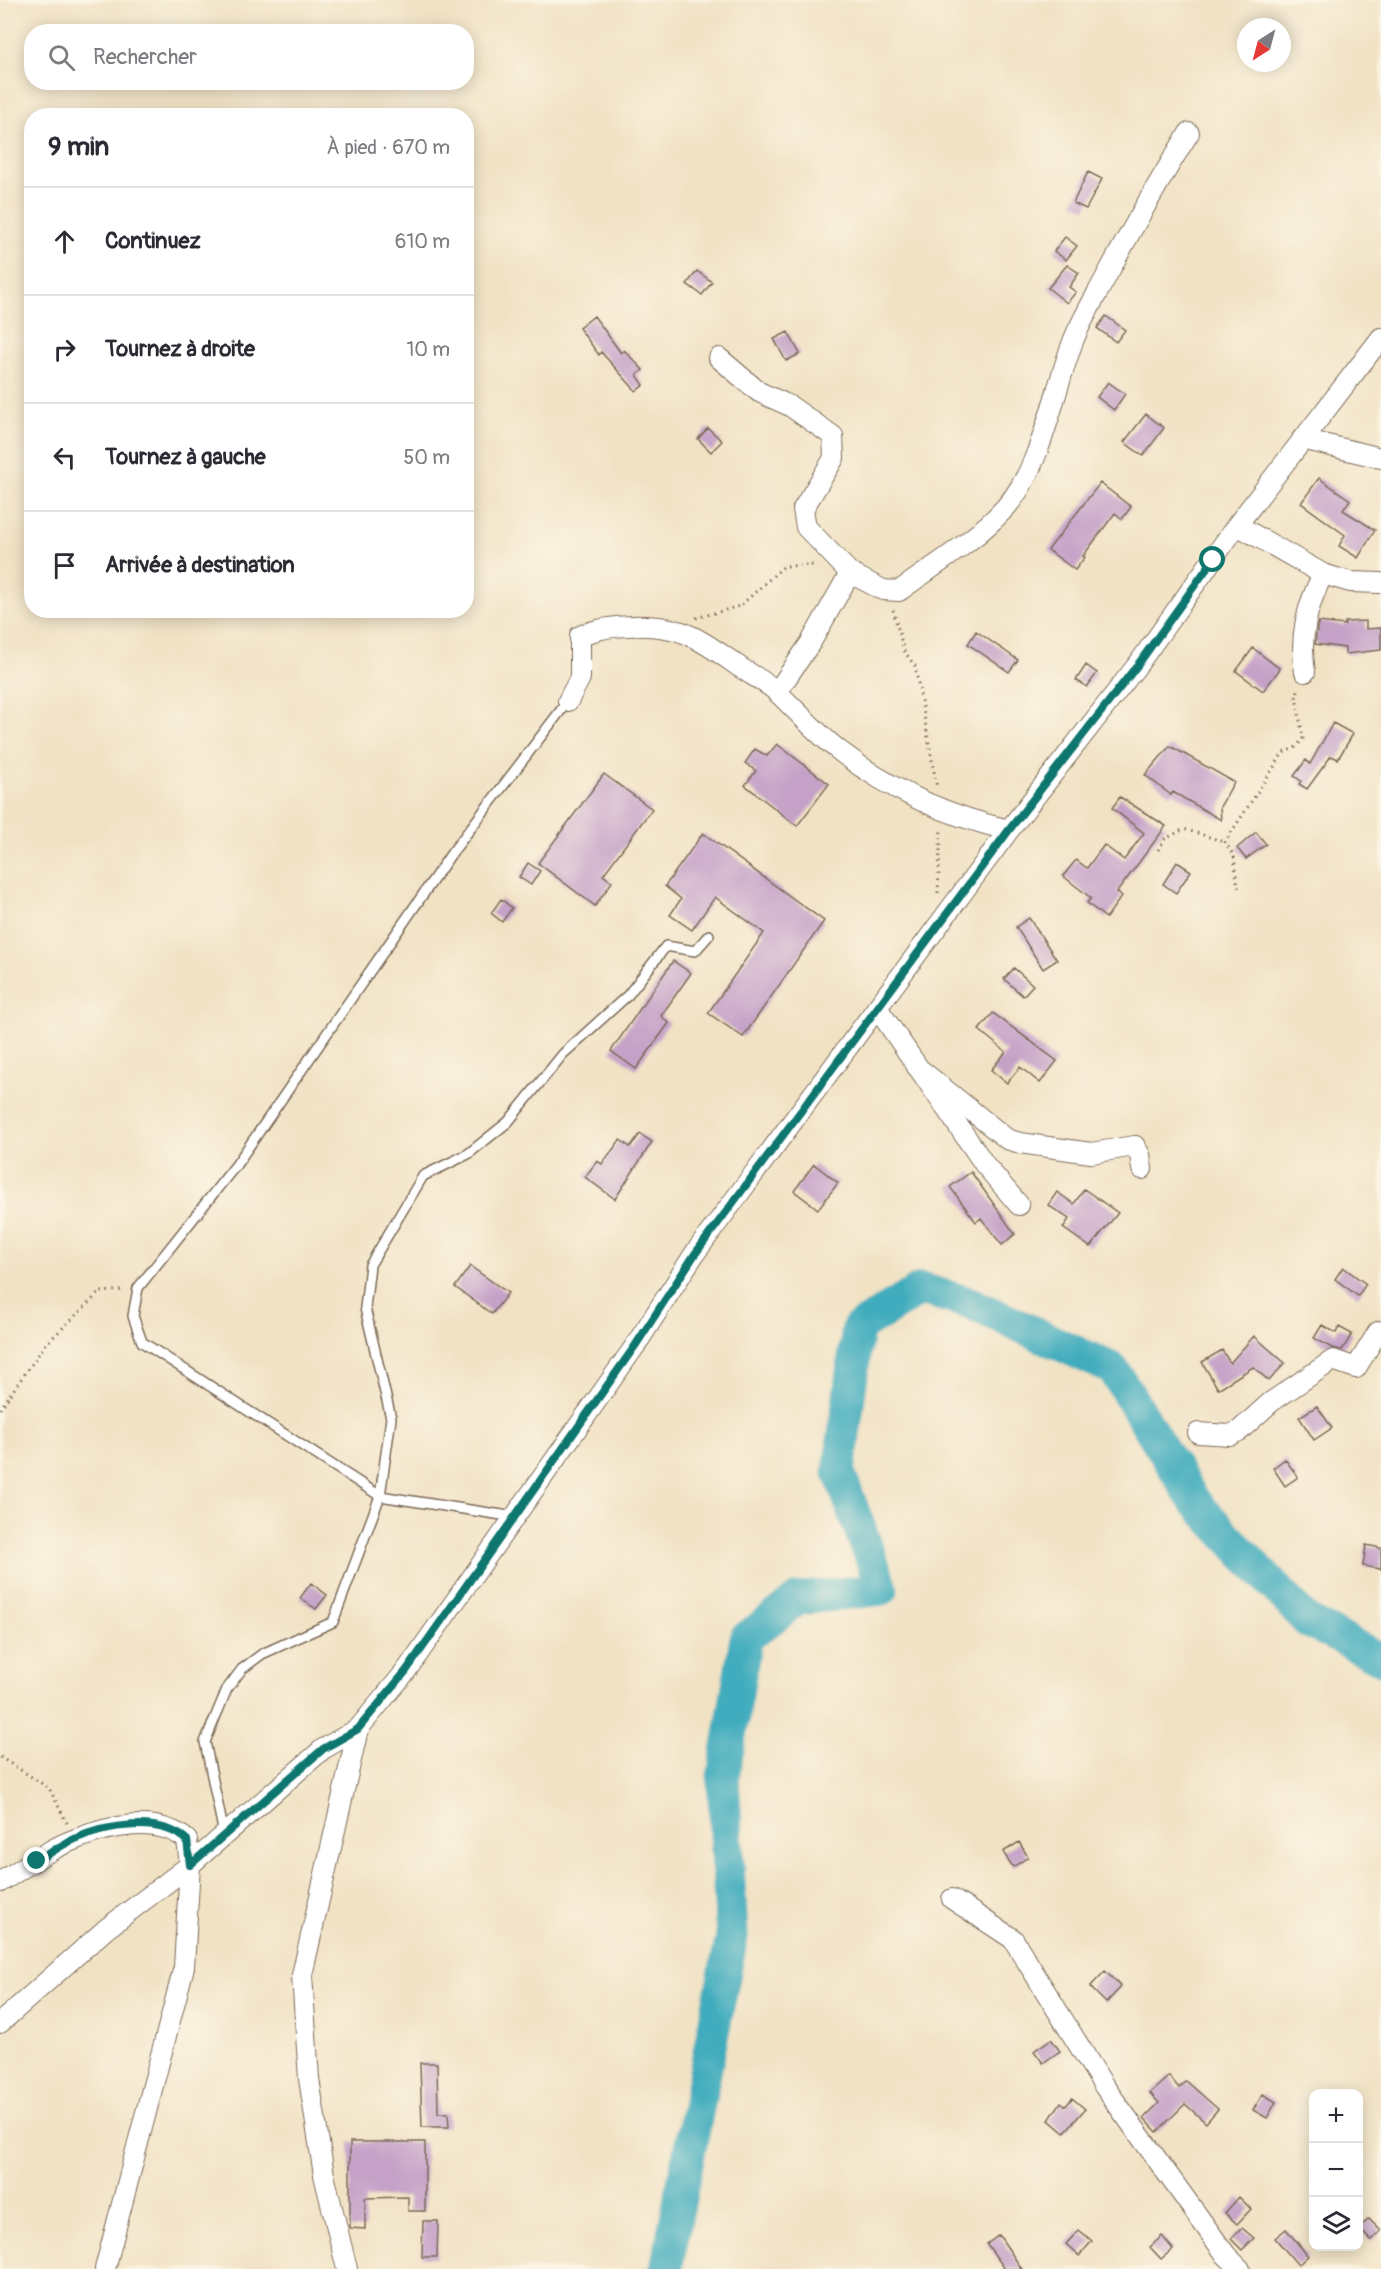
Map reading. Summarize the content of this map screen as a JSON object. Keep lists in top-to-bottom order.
{
  "north": "bottom left",
  "page": {
    "search": "Rechercher",
    "heading": ["9 min", "À pied · 670 m"],
    "list": [
      ["Continuez", "610 m"],
      ["Tournez à droite", "10 m"],
      ["Tournez à gauche", "50 m"],
      "Arrivée à destination"
    ],
    "map_buttons": ["+", "−"]
  }
}
